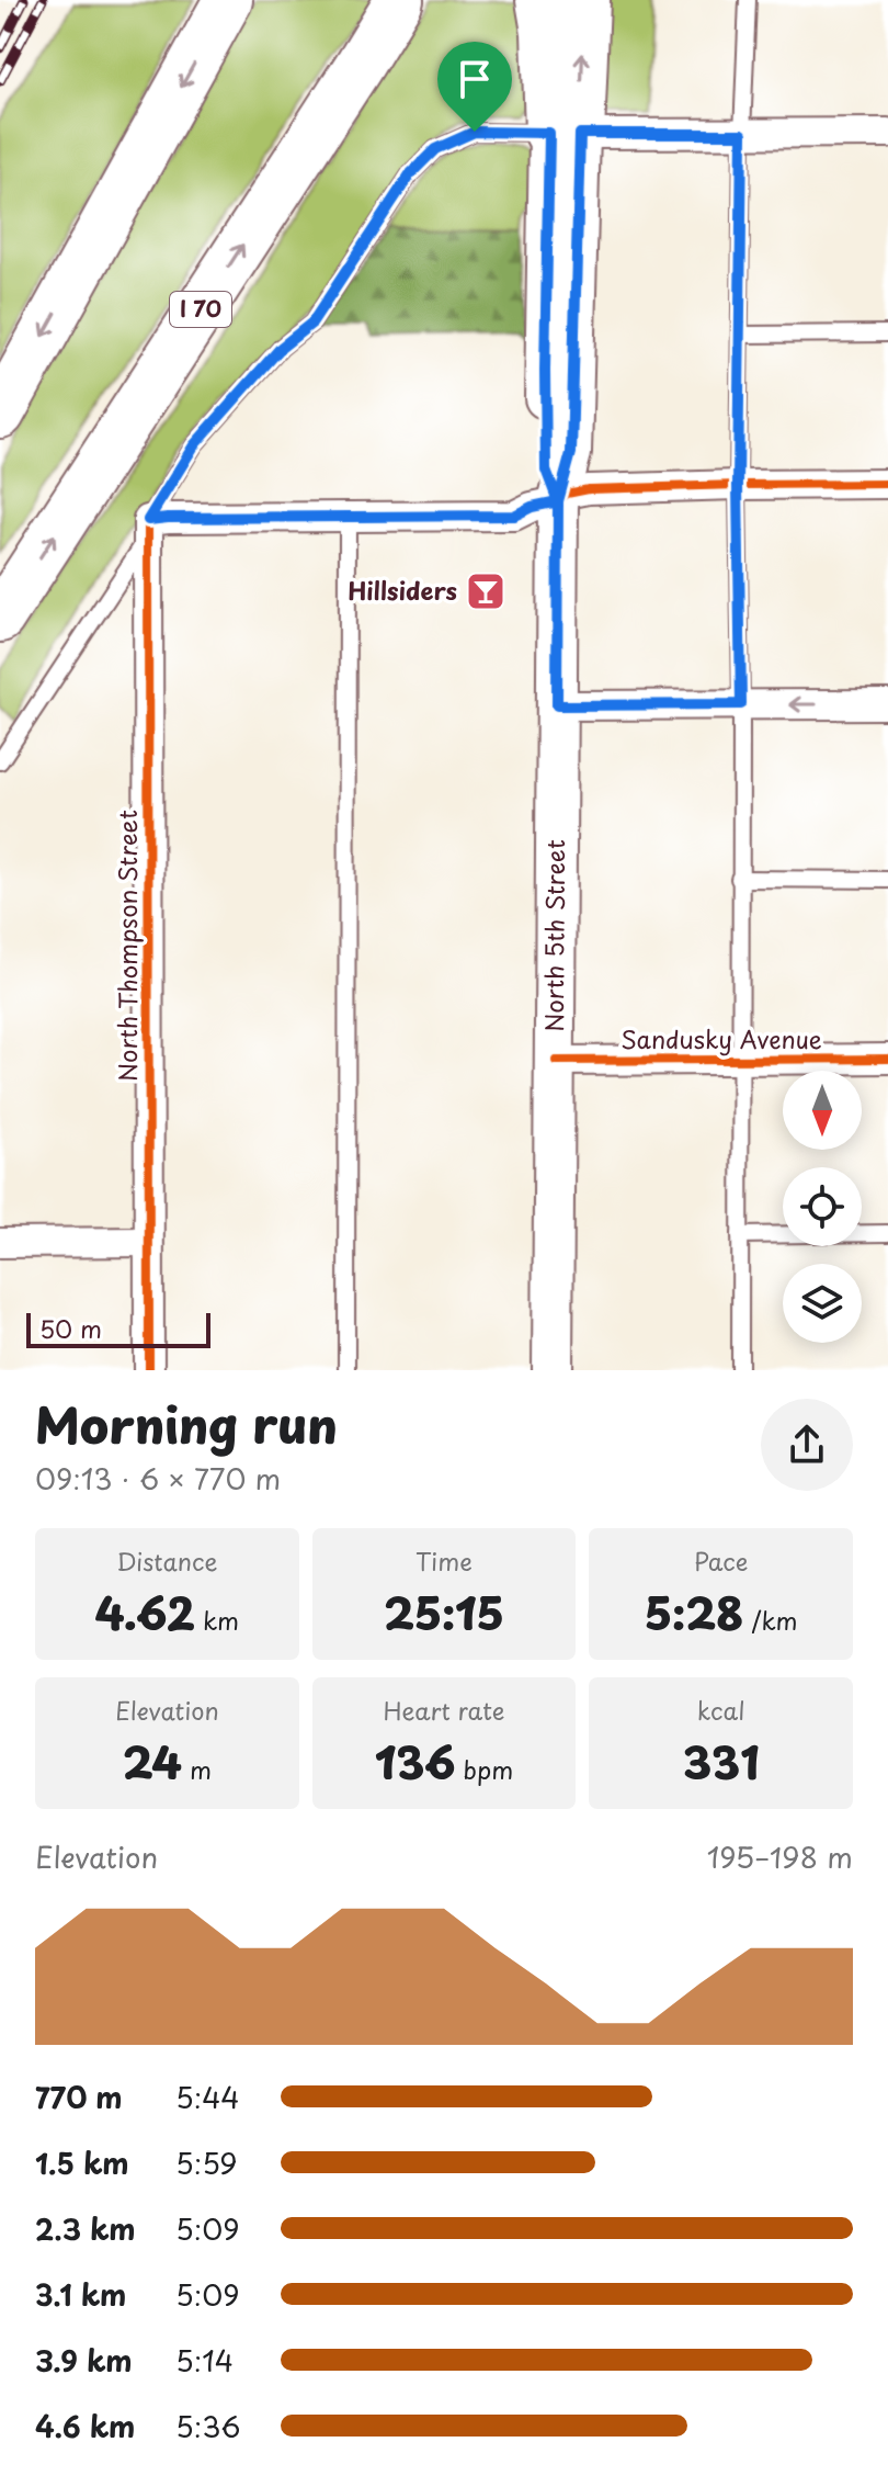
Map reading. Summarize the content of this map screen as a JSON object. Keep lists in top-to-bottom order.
{
  "streets": {
    "highway": ["I 70"],
    "main road": ["North 5th Street"],
    "street": ["North Thompson Street", "Sandusky Avenue"]
  },
  "crossings": [
    ["North 5th Street", "Sandusky Avenue"]
  ],
  "places": {
    "bar": ["Hillsiders"]
  },
  "scale_bar": "50 m",
  "north": "bottom",
  "page": {
    "scale": "50 m",
    "heading": ["Morning run", "09:13 · 6 × 770 m"],
    "stats": [
      ["Distance", "4.62 km"],
      ["Time", "25:15"],
      ["Pace", "5:28 /km"],
      ["Elevation", "24 m"],
      ["Heart rate", "136 bpm"],
      ["kcal", "331"]
    ],
    "chart": ["Elevation", "195–198 m"],
    "list": [
      {
        "name": "770 m",
        "note": "5:44"
      },
      {
        "name": "1.5 km",
        "note": "5:59"
      },
      {
        "name": "2.3 km",
        "note": "5:09"
      },
      {
        "name": "3.1 km",
        "note": "5:09"
      },
      {
        "name": "3.9 km",
        "note": "5:14"
      },
      {
        "name": "4.6 km",
        "note": "5:36"
      }
    ]
  }
}
